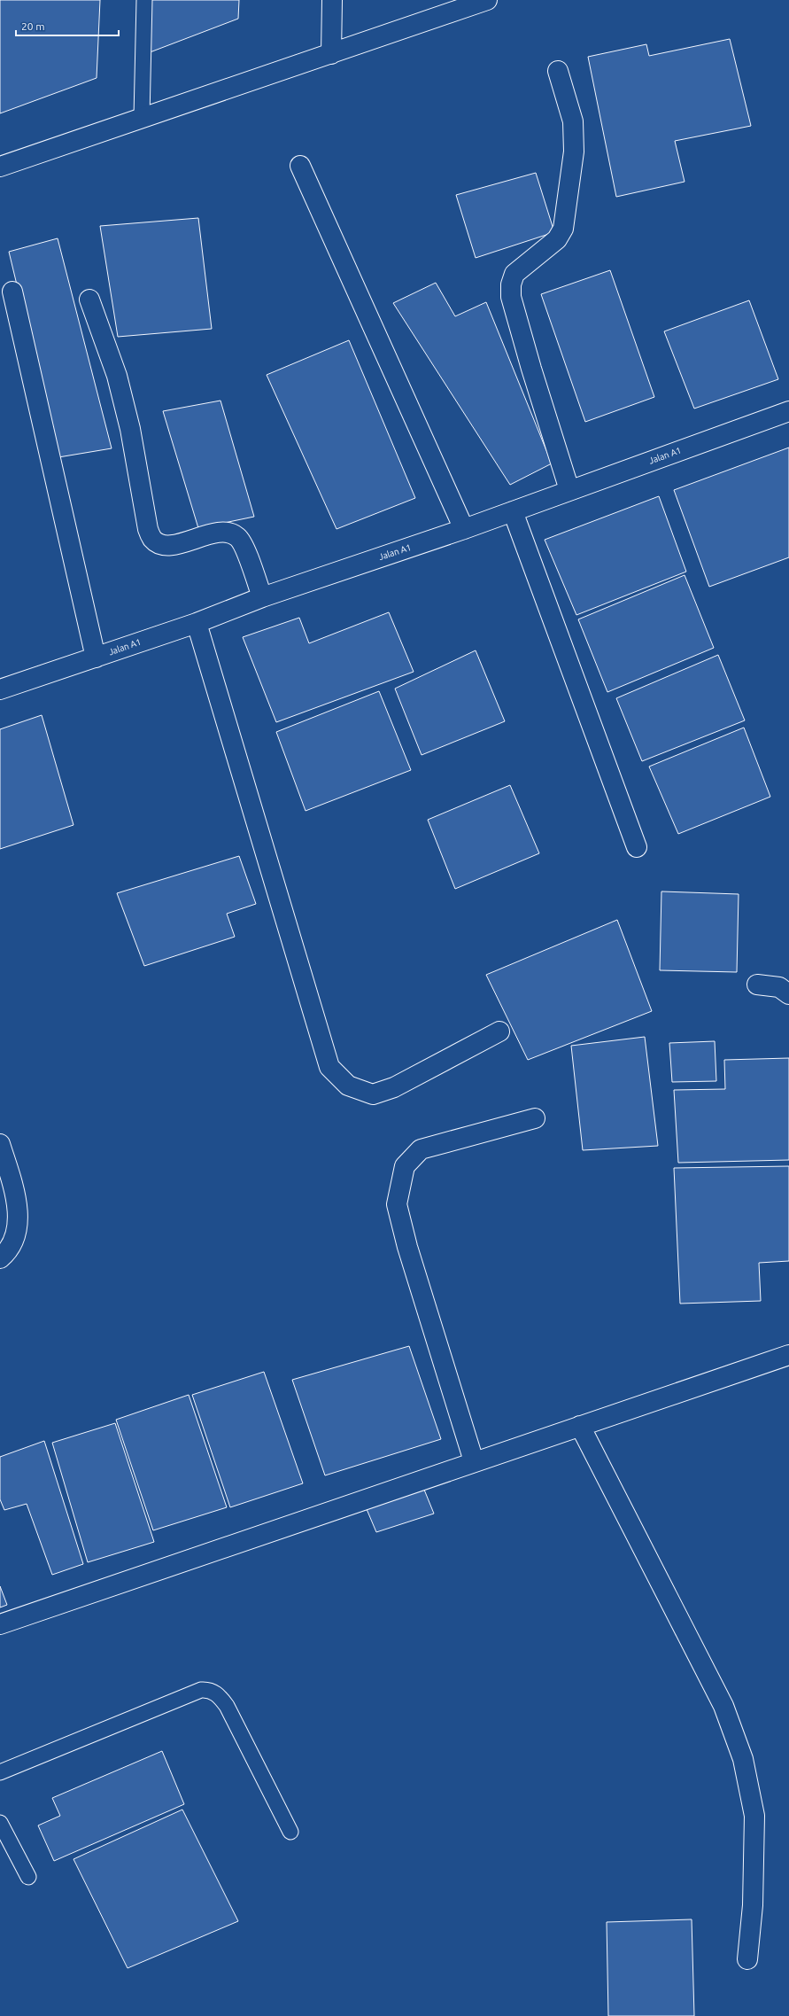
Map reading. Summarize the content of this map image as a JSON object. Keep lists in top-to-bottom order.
{
  "streets": {
    "street": ["Jalan A1"]
  },
  "scale_bar": "20 m"
}
